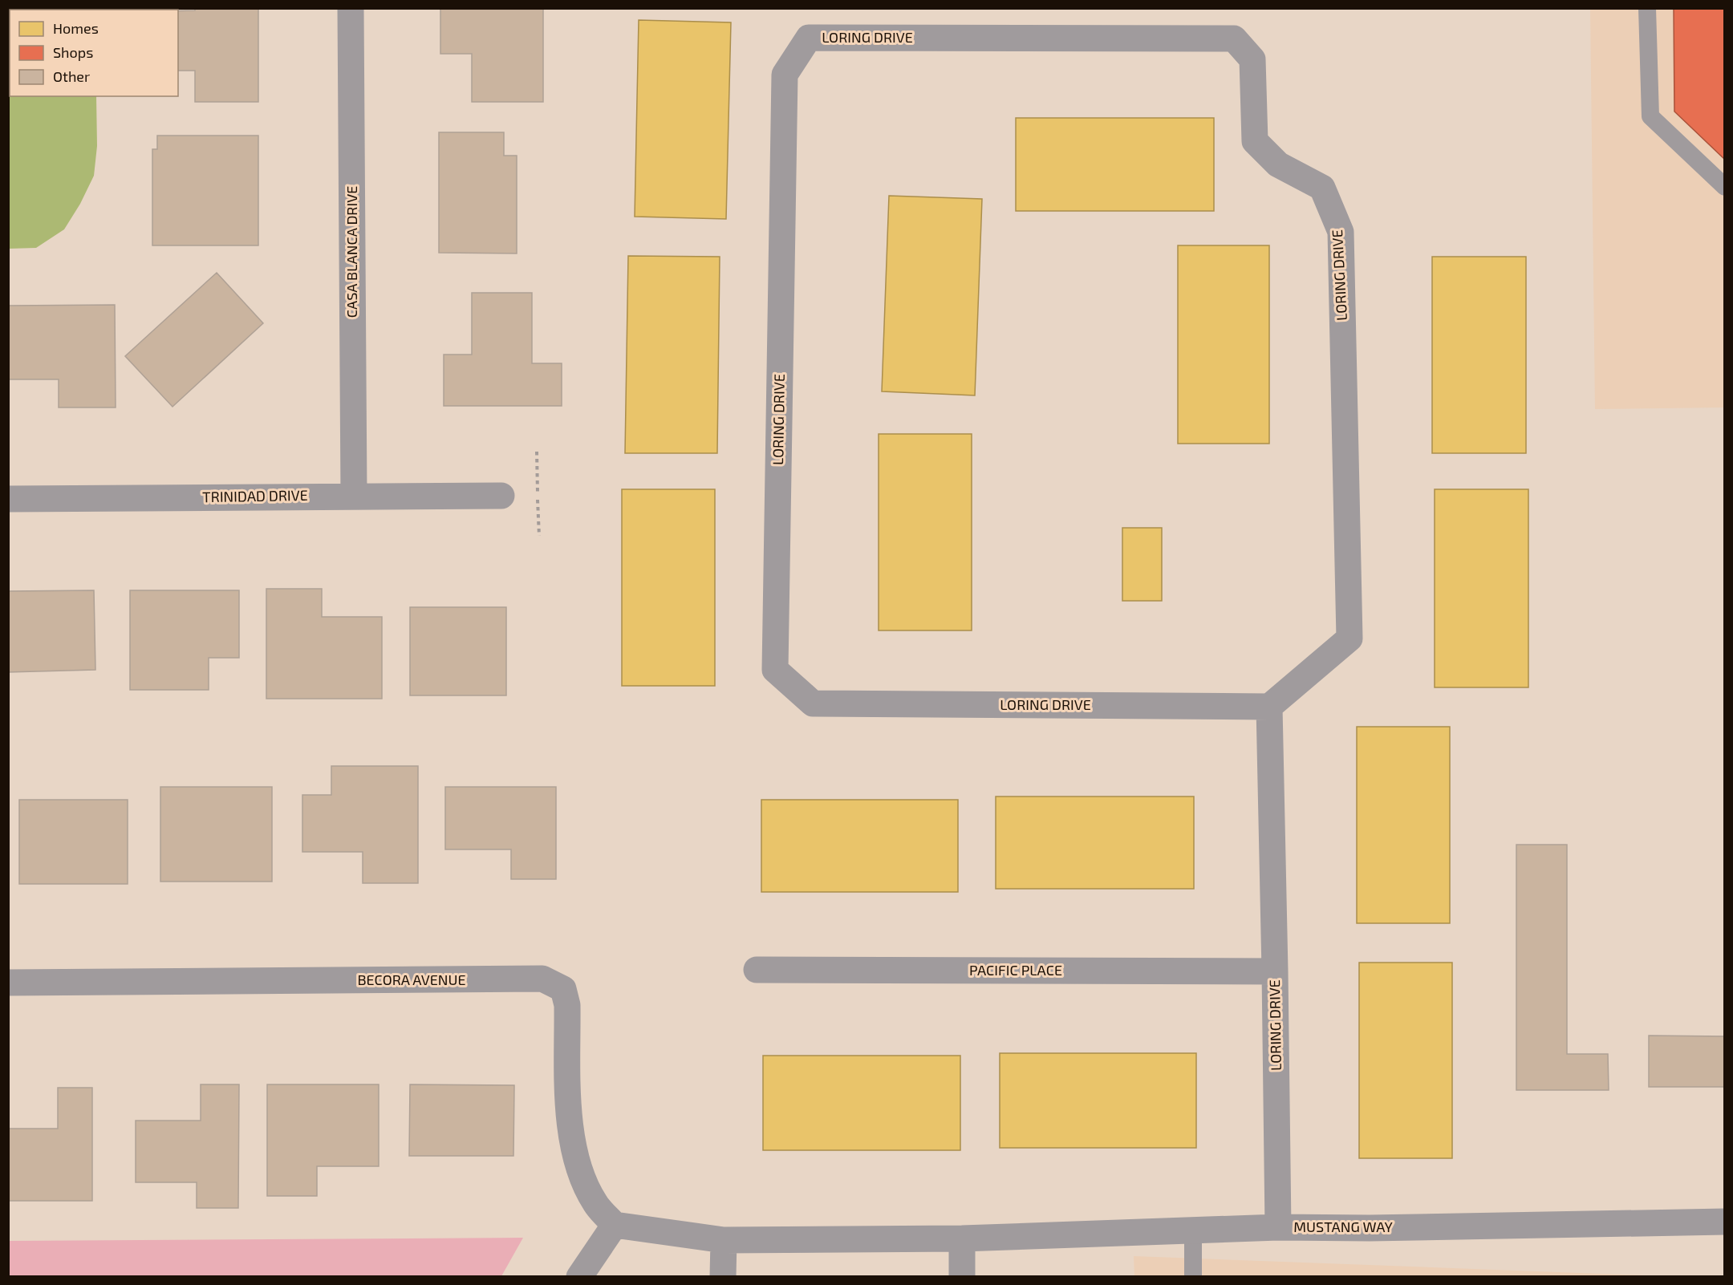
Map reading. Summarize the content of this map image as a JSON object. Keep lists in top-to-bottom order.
{
  "streets": {
    "street": [
      "LORING DRIVE",
      "CASA BLANCA DRIVE",
      "TRINIDAD DRIVE",
      "PACIFIC PLACE",
      "BECORA AVENUE",
      "MUSTANG WAY"
    ]
  },
  "crossings": [
    ["LORING DRIVE", "PACIFIC PLACE"],
    ["LORING DRIVE", "MUSTANG WAY"],
    ["CASA BLANCA DRIVE", "TRINIDAD DRIVE"],
    ["BECORA AVENUE", "MUSTANG WAY"]
  ],
  "legend": ["Homes", "Shops", "Other"]
}
